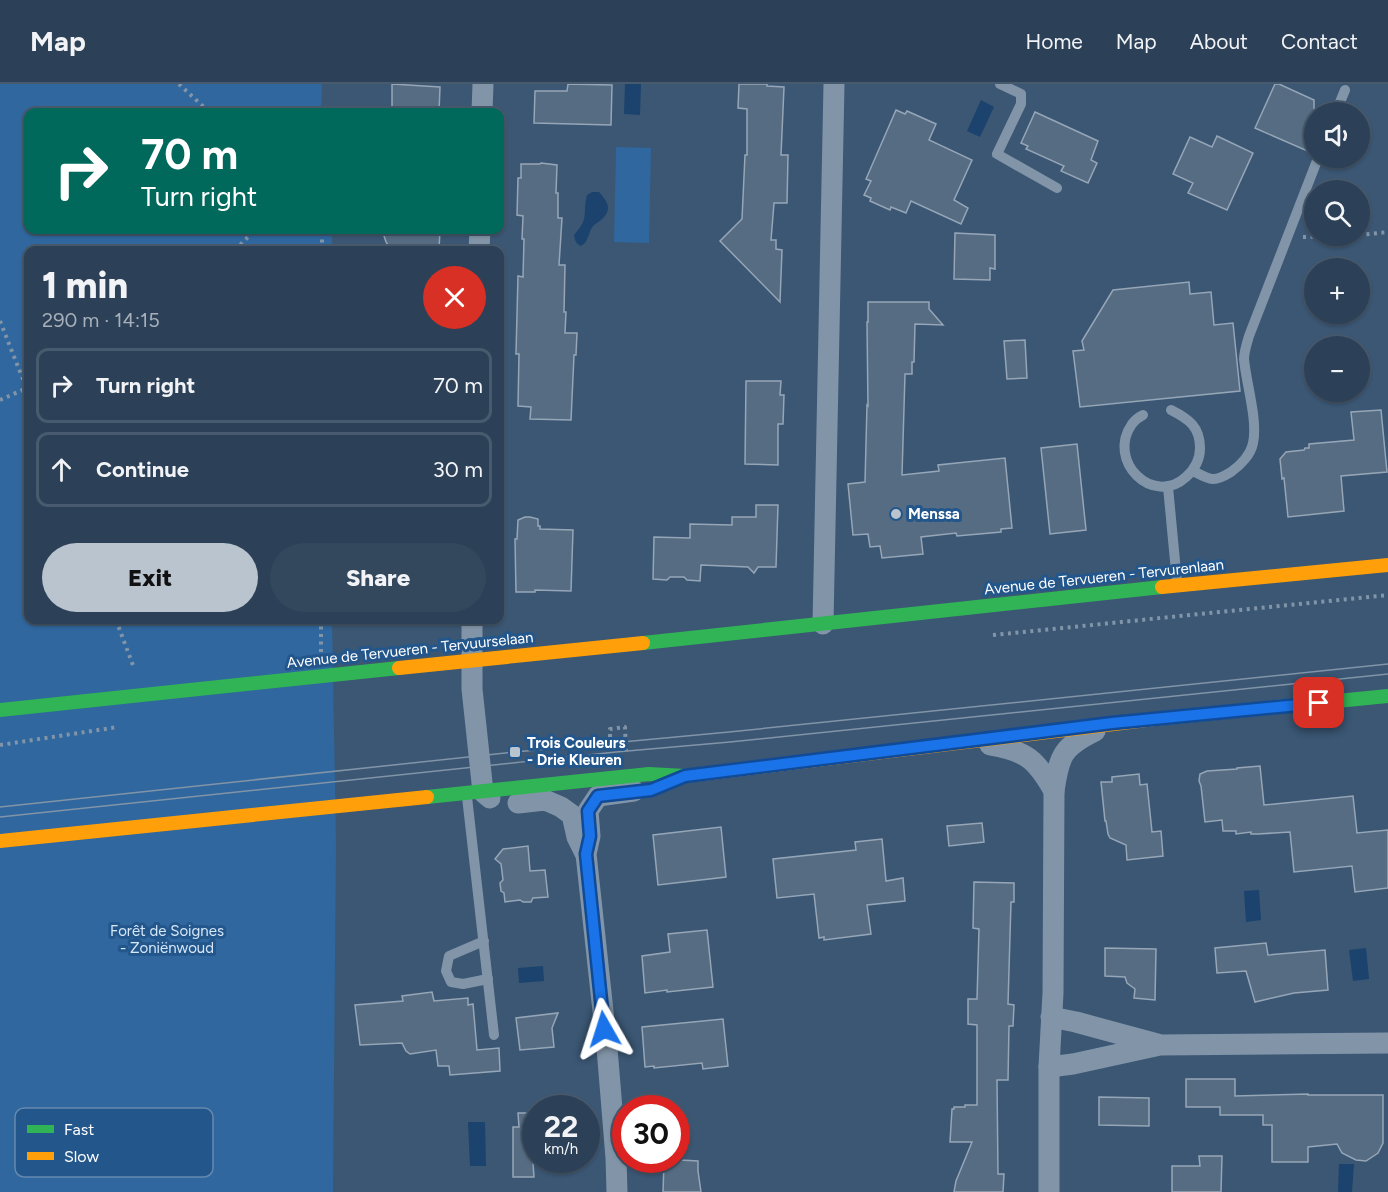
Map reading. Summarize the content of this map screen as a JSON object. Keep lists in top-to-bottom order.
{
  "streets": {
    "main road": ["Avenue de Tervueren - Tervurenlaan", "Avenue de Tervueren - Tervuurselaan"]
  },
  "crossings": [
    ["Avenue de Tervueren - Tervurenlaan", "Avenue de Tervueren - Tervuurselaan"]
  ],
  "parks": ["Forêt de Soignes - Zoniënwoud"],
  "places": {
    "other": ["Menssa"],
    "transit": ["Trois Couleurs - Drie Kleuren"]
  },
  "legend": ["Fast", "Slow"],
  "page": {
    "header": "Map",
    "nav": [
      "Home",
      "Map",
      "About",
      "Contact"
    ],
    "map_buttons": ["+", "−"],
    "turn": ["70 m", "Turn right"],
    "heading": ["1 min", "290 m · 14:15"],
    "list": [
      {
        "name": "Turn right",
        "value": "70 m"
      },
      {
        "name": "Continue",
        "value": "30 m"
      }
    ],
    "buttons": ["Exit", "Share"],
    "speed": "22 km/h",
    "limit": "30"
  }
}
